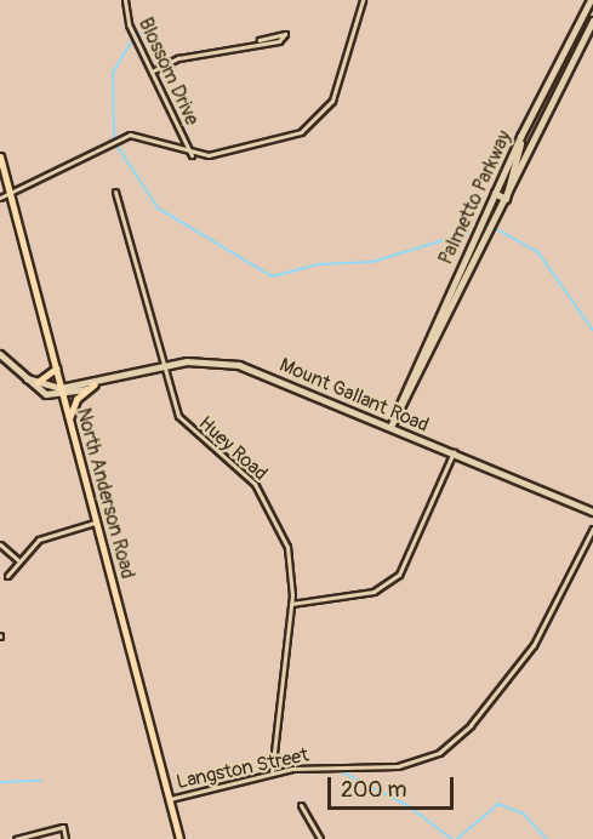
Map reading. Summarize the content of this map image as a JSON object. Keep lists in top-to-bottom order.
{
  "streets": {
    "main road": ["North Anderson Road"],
    "street": [
      "Blossom Drive",
      "Palmetto Parkway",
      "Mount Gallant Road",
      "Huey Road",
      "Langston Street"
    ]
  },
  "crossings": [
    ["Palmetto Parkway", "Mount Gallant Road"],
    ["Mount Gallant Road", "Huey Road"],
    ["Mount Gallant Road", "North Anderson Road"],
    ["Huey Road", "Langston Street"],
    ["North Anderson Road", "Langston Street"]
  ],
  "scale_bar": "200 m"
}
